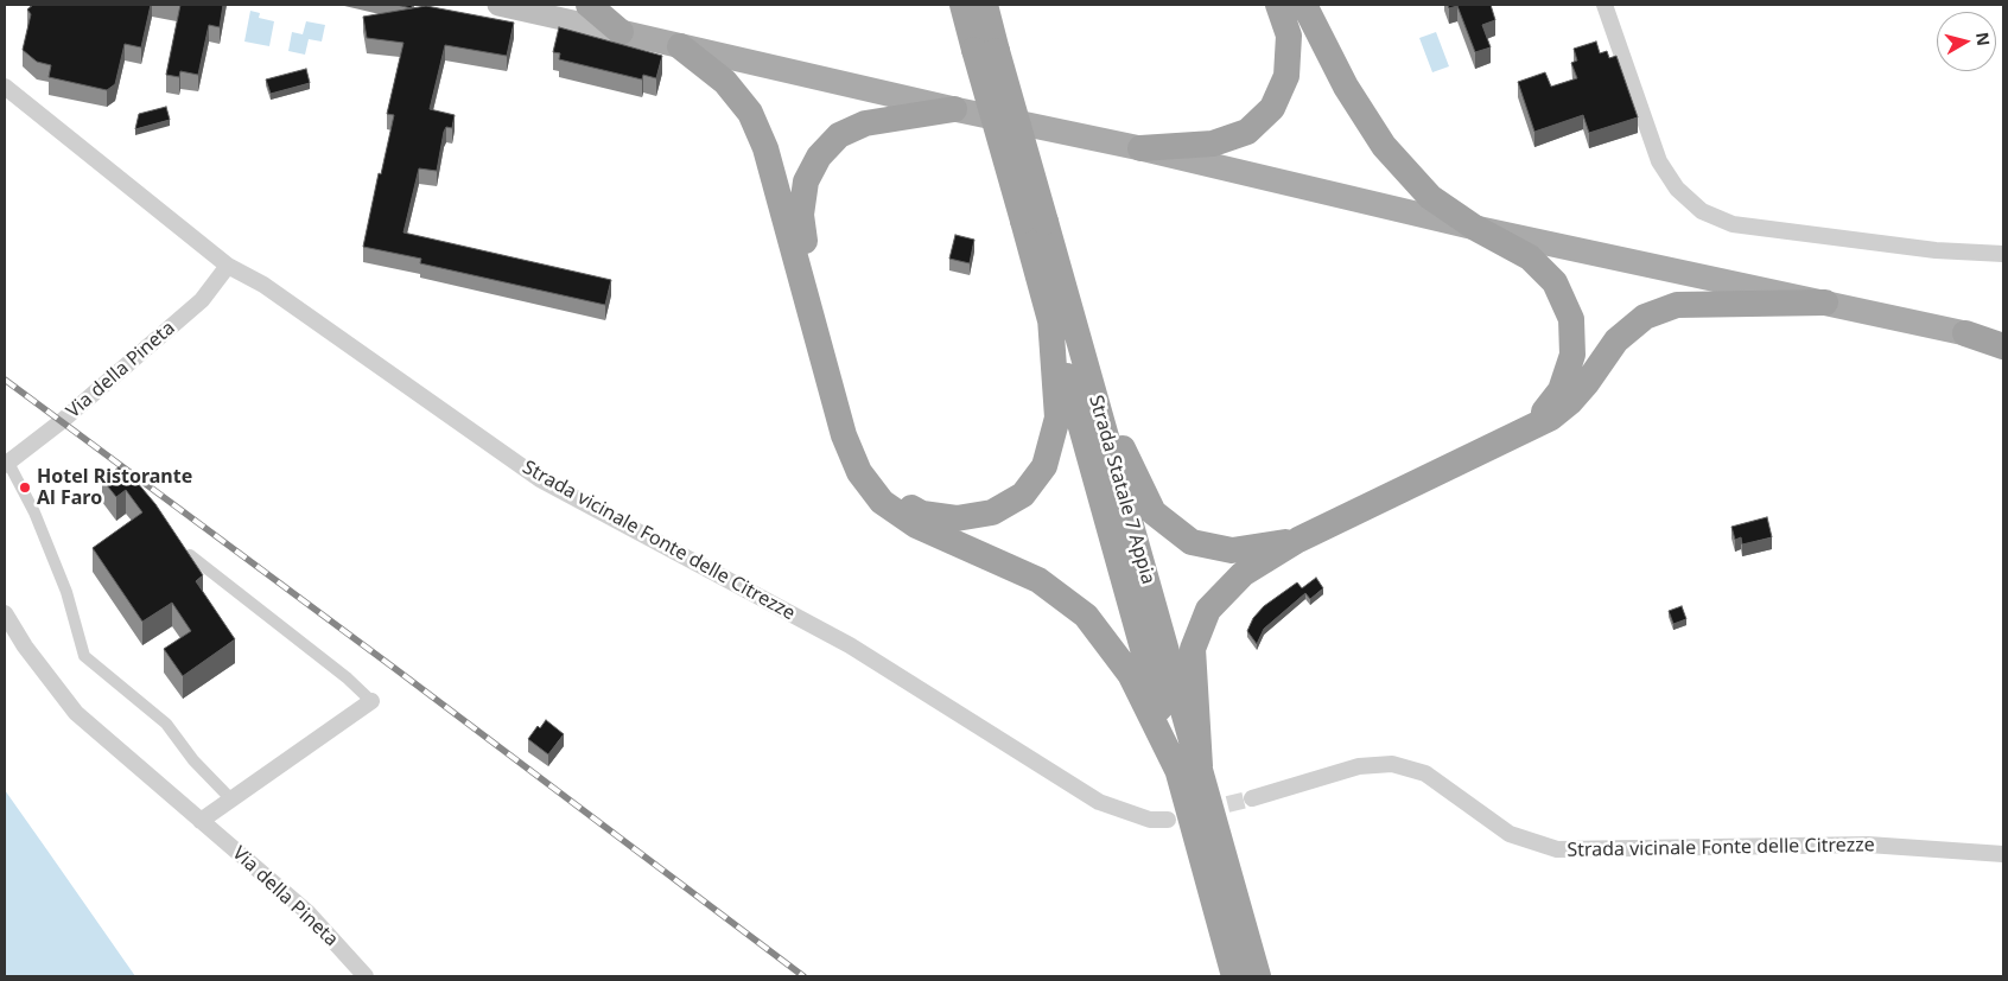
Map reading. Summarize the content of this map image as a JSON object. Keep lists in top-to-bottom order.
{
  "streets": {
    "highway": ["Strada Statale 7 Appia"],
    "street": ["Via della Pineta", "Strada vicinale Fonte delle Citrezze"]
  },
  "crossings": [
    ["Via della Pineta", "Strada vicinale Fonte delle Citrezze"]
  ],
  "places": ["Hotel Ristorante Al Faro"],
  "north": "right"
}
